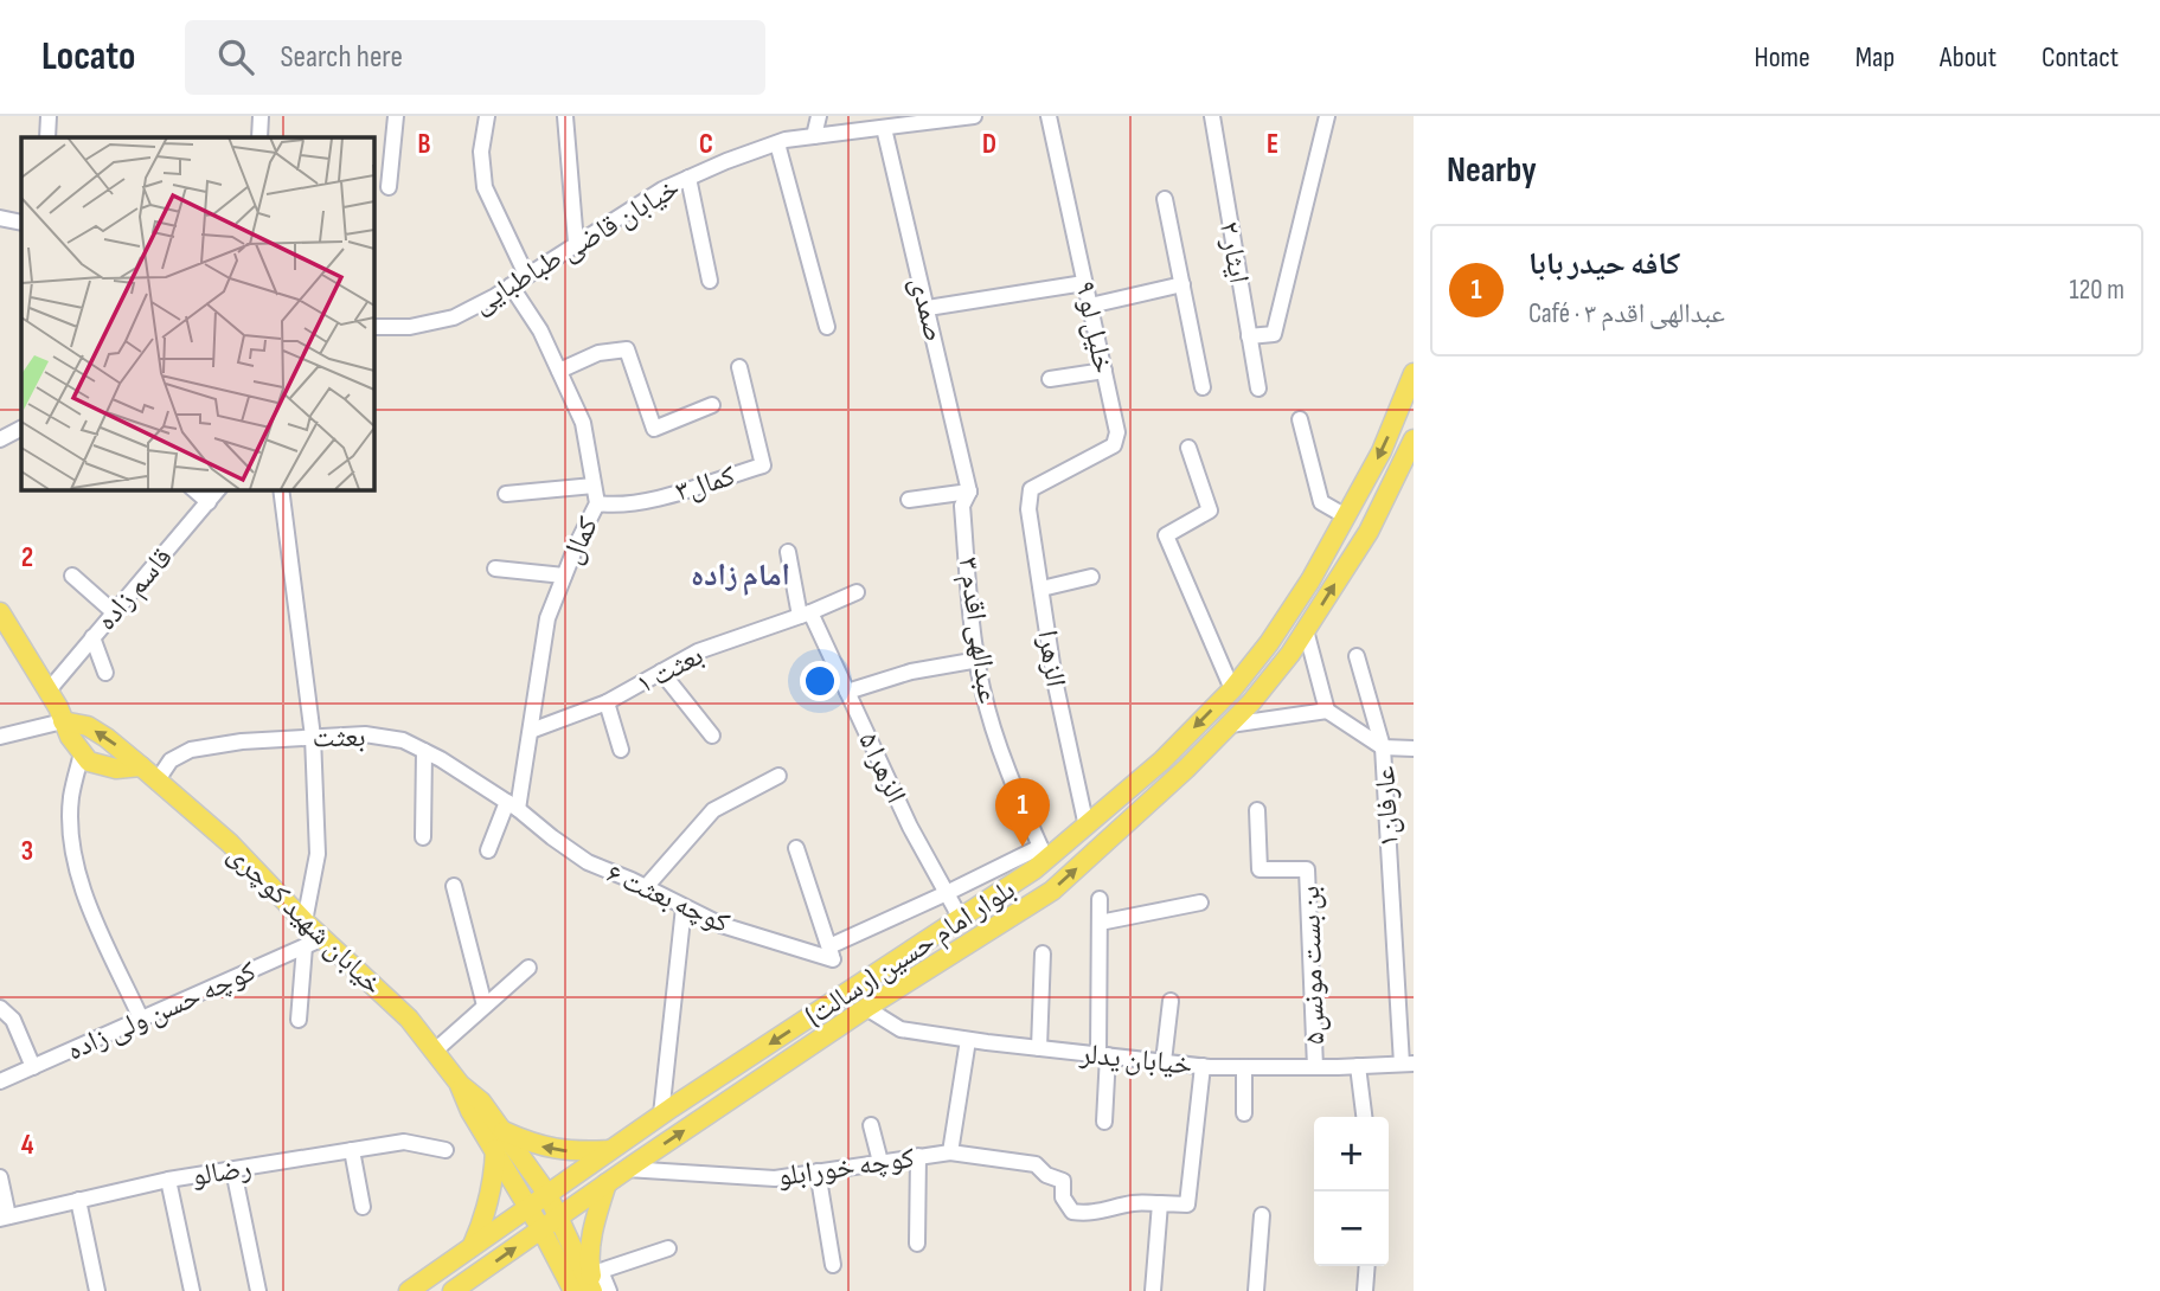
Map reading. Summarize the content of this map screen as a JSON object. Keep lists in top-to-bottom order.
{
  "streets": {
    "main road": ["خیابان شهید کوچری", "بلوار امام حسین (رسالت)"],
    "street": [
      "خیابان قاضی طباطبایی",
      "ایثار ۲",
      "صمدی",
      "خلیل لو ۹",
      "کمال۳",
      "کمال",
      "قاسم زاده",
      "عبدالهی اقدم ۳",
      "الزهرا",
      "بعثت ۱",
      "بعثت",
      "الزهرا ۵",
      "عارفان۱",
      "کوچه بعثت ۶",
      "بن بست مونس۵",
      "کوچه حسن ولی زاده",
      "خیابان یدلر",
      "کوچه خورابلو",
      "رضالو"
    ]
  },
  "crossings": [
    ["خیابان قاضی طباطبایی", "صمدی"],
    ["خیابان قاضی طباطبایی", "کمال"],
    ["صمدی", "عبدالهی اقدم ۳"],
    ["خلیل لو ۹", "الزهرا"],
    ["کمال۳", "کمال"],
    ["کمال", "بعثت ۱"],
    ["کمال", "بعثت"],
    ["کمال", "کوچه بعثت ۶"],
    ["عبدالهی اقدم ۳", "بلوار امام حسین (رسالت)"],
    ["الزهرا", "بلوار امام حسین (رسالت)"],
    ["بعثت ۱", "الزهرا ۵"],
    ["بعثت", "کوچه بعثت ۶"],
    ["بعثت", "خیابان شهید کوچری"],
    ["الزهرا ۵", "بلوار امام حسین (رسالت)"],
    ["عارفان۱", "خیابان یدلر"],
    ["خیابان شهید کوچری", "بلوار امام حسین (رسالت)"],
    ["خیابان شهید کوچری", "کوچه حسن ولی زاده"],
    ["بلوار امام حسین (رسالت)", "خیابان یدلر"],
    ["بلوار امام حسین (رسالت)", "کوچه خورابلو"],
    ["بن بست مونس۵", "خیابان یدلر"],
    ["خیابان یدلر", "کوچه خورابلو"]
  ],
  "districts": ["امام زاده"],
  "page": {
    "header": "Locato",
    "search": "Search here",
    "nav": [
      "Home",
      "Map",
      "About",
      "Contact"
    ],
    "heading": "Nearby",
    "list": [
      {
        "mark": "1",
        "name": "کافه حیدر بابا",
        "note": "Café · عبدالهی اقدم ۳",
        "value": "120 m"
      }
    ],
    "pins": "1",
    "map_buttons": ["+", "−"]
  },
  "grid": {
    "columns": [
      "B",
      "C",
      "D",
      "E"
    ],
    "rows": ["2", "3", "4"]
  }
}
